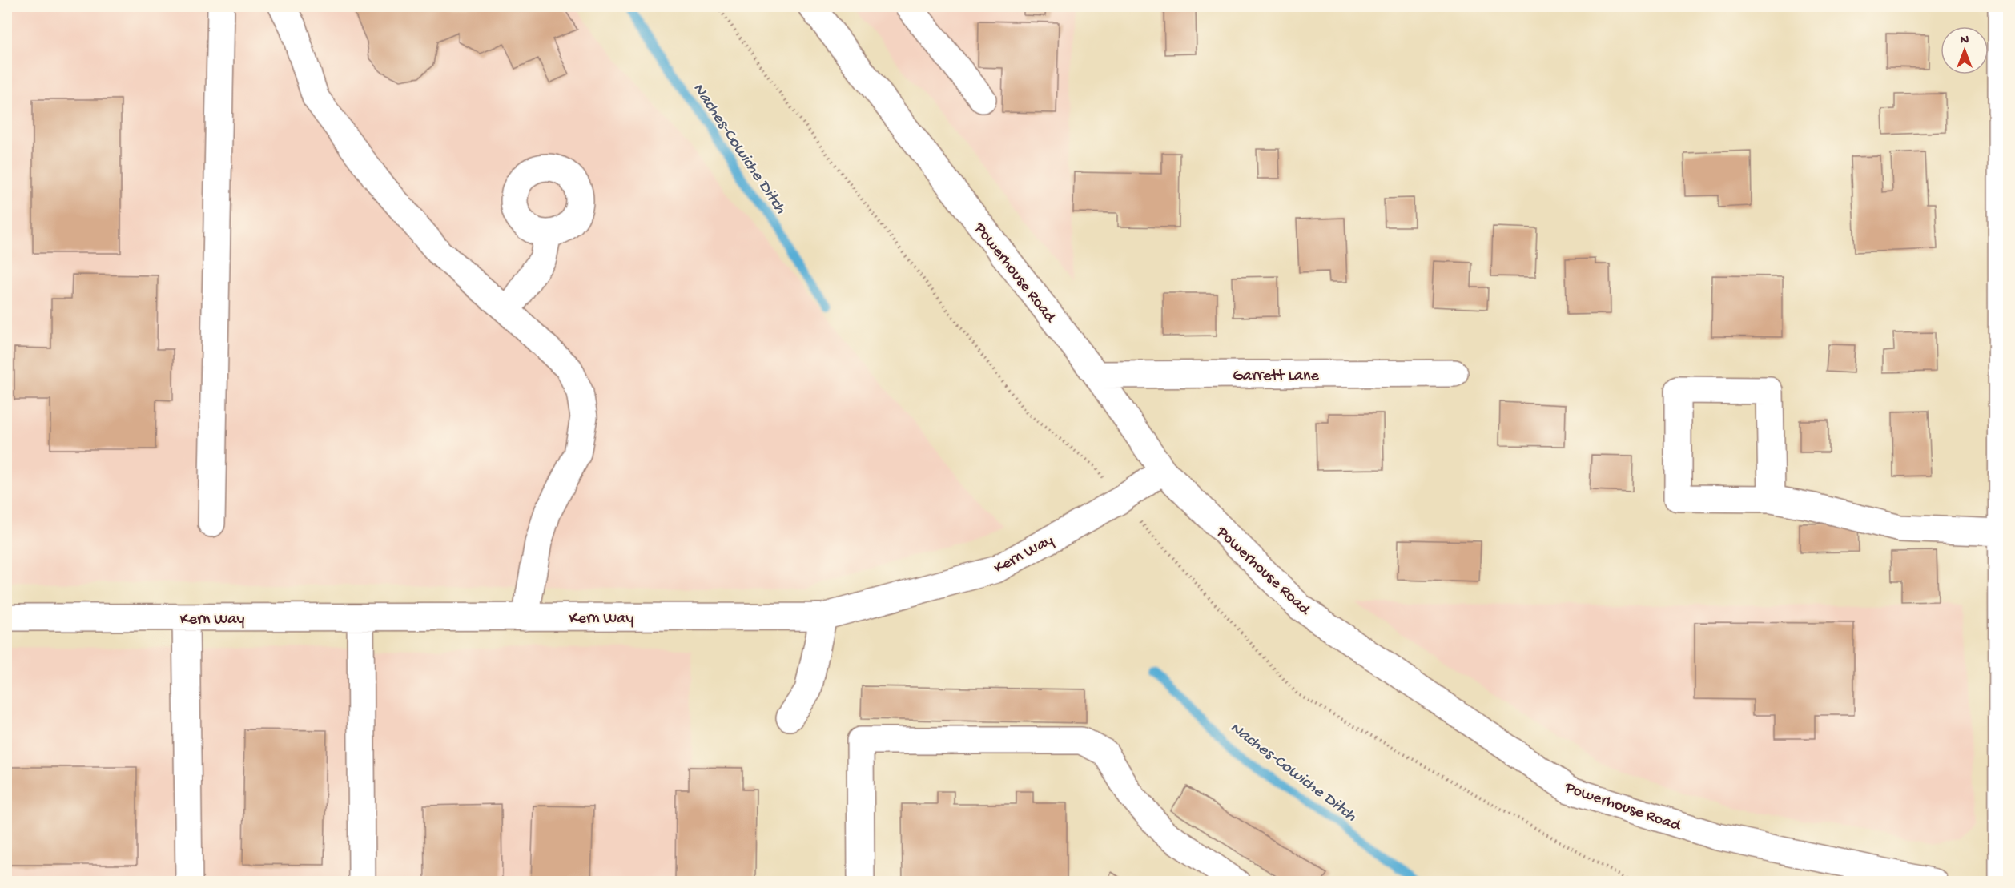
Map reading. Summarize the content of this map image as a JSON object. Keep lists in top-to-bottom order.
{
  "streets": {
    "street": ["Powerhouse Road", "Garrett Lane", "Kern Way"]
  },
  "crossings": [
    ["Powerhouse Road", "Garrett Lane"],
    ["Powerhouse Road", "Kern Way"]
  ],
  "water": ["Naches-Cowiche Ditch"],
  "north": "top"
}
